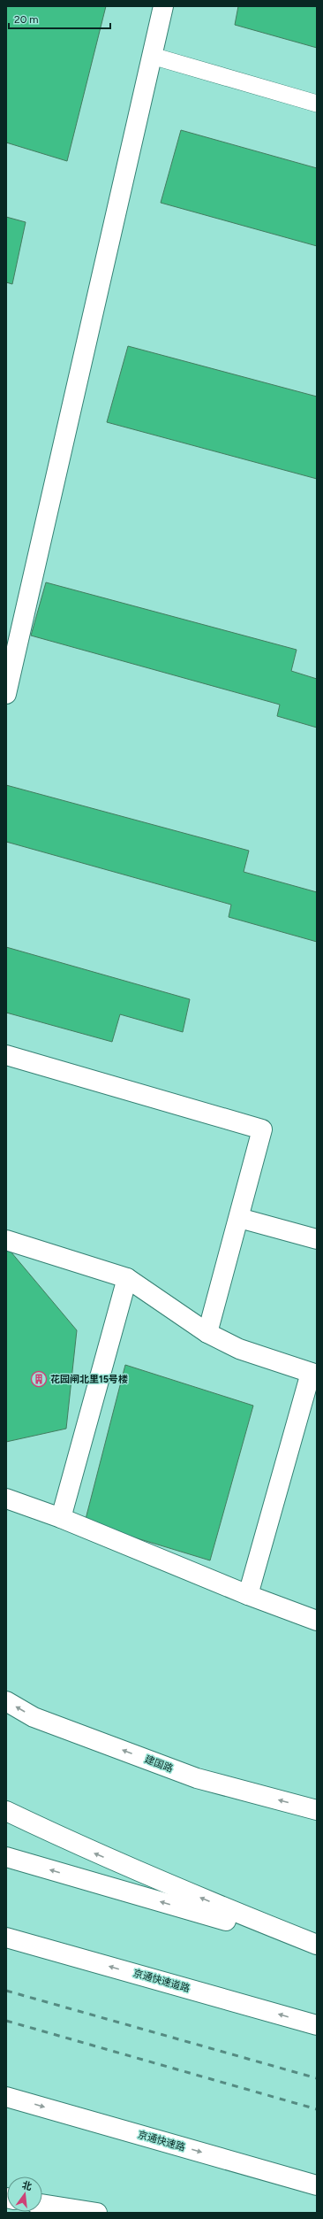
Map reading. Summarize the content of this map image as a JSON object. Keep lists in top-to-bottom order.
{
  "streets": {
    "main road": ["建国路", "京通快速道路", "京通快速路"]
  },
  "one_way": ["京通快速路"],
  "places": {
    "building": ["花园闸北里15号楼"]
  },
  "scale_bar": "20 m",
  "north": "top"
}
